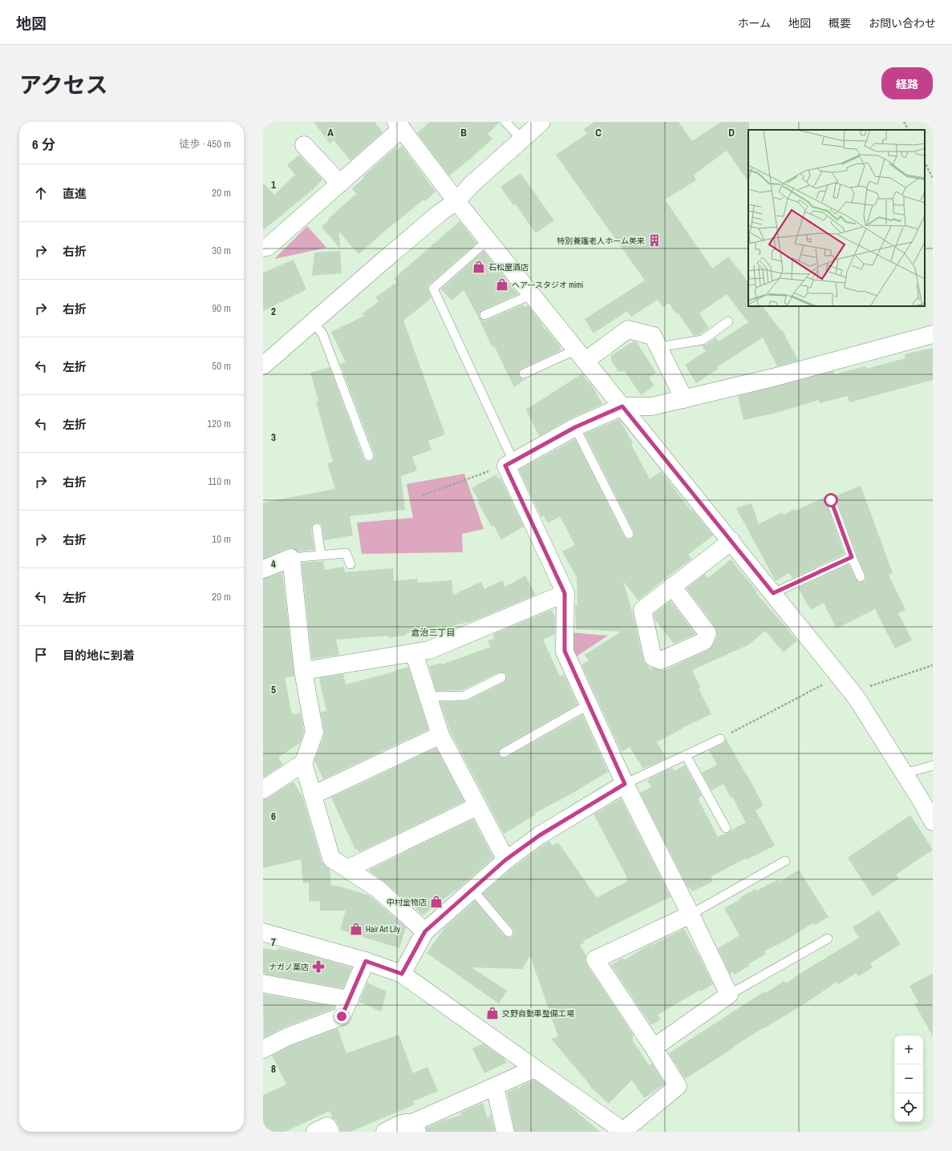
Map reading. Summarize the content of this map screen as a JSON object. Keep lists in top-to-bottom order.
{
  "districts": ["倉治三丁目"],
  "places": {
    "building": ["特別養護老人ホーム美来"],
    "shop": [
      "石松屋酒店",
      "ヘアースタジオ mimi",
      "中村金物店",
      "Hair Art Lily",
      "交野自動車整備工場"
    ],
    "pharmacy": ["ナガノ薬店"]
  },
  "page": {
    "header": "地図",
    "nav": [
      "ホーム",
      "地図",
      "概要",
      "お問い合わせ"
    ],
    "title": "アクセス",
    "buttons": "経路",
    "heading": ["6 分", "徒歩 · 450 m"],
    "list": [
      ["直進", "20 m"],
      ["右折", "30 m"],
      ["右折", "90 m"],
      ["左折", "50 m"],
      ["左折", "120 m"],
      ["右折", "110 m"],
      ["右折", "10 m"],
      ["左折", "20 m"],
      "目的地に到着"
    ],
    "map_buttons": ["+", "−"]
  },
  "grid": {
    "columns": [
      "A",
      "B",
      "C",
      "D"
    ],
    "rows": [
      "1",
      "2",
      "3",
      "4",
      "5",
      "6",
      "7",
      "8"
    ]
  }
}
